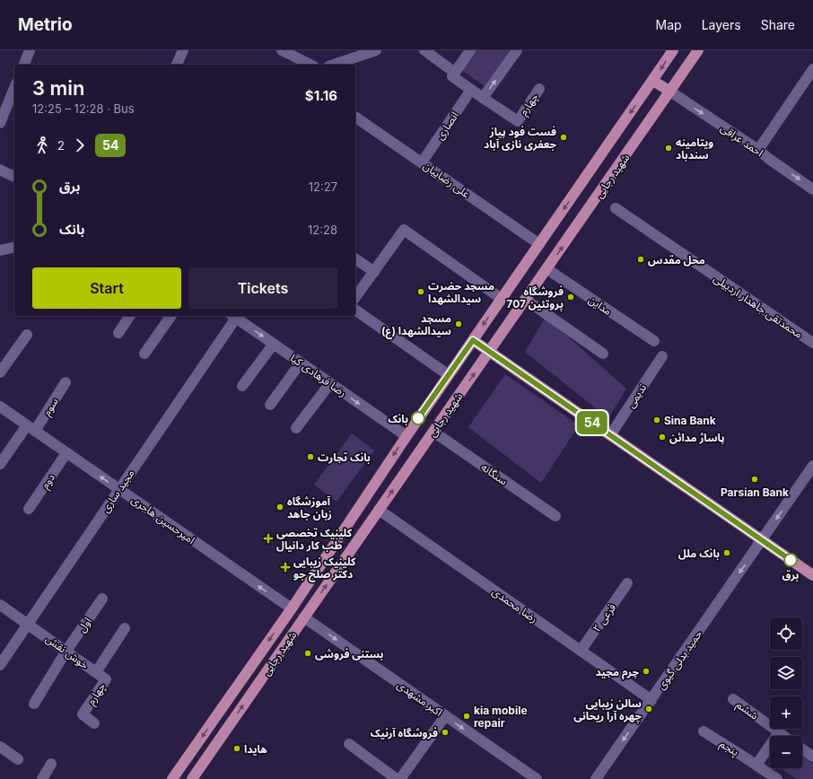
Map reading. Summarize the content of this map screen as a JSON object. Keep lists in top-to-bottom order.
{
  "streets": {
    "main road": ["شهید رجایی"],
    "street": [
      "چهارم",
      "انصاری",
      "احمد عراقی",
      "علی رضاییان",
      "مداین",
      "محمدتقی جاهدار اردبیلی",
      "رضا فرهادی کیا",
      "ندیمی",
      "سوم",
      "سنگانه",
      "دوم",
      "مجید ساری",
      "امیرحسین هاجری",
      "رضا محمدی",
      "فرعی ۲",
      "اول",
      "خوش نقش",
      "حمید بدلی گیوی",
      "اکبر مشهدی",
      "ششم",
      "پنجم"
    ]
  },
  "crossings": [
    ["چهارم", "خوش نقش"],
    ["انصاری", "علی رضاییان"],
    ["احمد عراقی", "شهید رجایی"],
    ["شهید رجایی", "علی رضاییان"],
    ["شهید رجایی", "مداین"],
    ["شهید رجایی", "رضا فرهادی کیا"],
    ["شهید رجایی", "سنگانه"],
    ["شهید رجایی", "امیرحسین هاجری"],
    ["شهید رجایی", "رضا محمدی"],
    ["شهید رجایی", "اکبر مشهدی"],
    ["رضا فرهادی کیا", "مجید ساری"],
    ["سوم", "امیرحسین هاجری"],
    ["دوم", "امیرحسین هاجری"],
    ["مجید ساری", "امیرحسین هاجری"],
    ["مجید ساری", "خوش نقش"],
    ["رضا محمدی", "فرعی ۲"],
    ["رضا محمدی", "حمید بدلی گیوی"],
    ["اول", "خوش نقش"]
  ],
  "one_way": [
    "احمد عراقی",
    "امیرحسین هاجری",
    "حمید بدلی گیوی",
    "اکبر مشهدی"
  ],
  "places": {
    "other": [
      "فست فود پیاز جعفری نازی آباد",
      "ویتامینه سندباد",
      "محل مقدس",
      "مسجد حضرت سیدالشهدا",
      "فروشگاه پروتئین 707",
      "مسجد سیدالشهدا (ع)",
      "بانک",
      "Sina Bank",
      "پاساژ مدائن",
      "بانک تجارت",
      "Parsian Bank",
      "آموزشگاه زبان جاهد",
      "بانک ملل",
      "برق",
      "بستنی فروشی",
      "چرم مجید",
      "سالن زیبایی چهره آرا ریحانی",
      "kia mobile repair",
      "فروشگاه آرنیک",
      "هایدا"
    ],
    "health": ["کلینیک تخصصی طب کار دانیال", "کلینیک زیبایی دکتر صلح جو"]
  },
  "lines": ["bus line 54"],
  "page": {
    "header": "Metrio",
    "nav": ["Map", "Layers", "Share"],
    "on_map": "54",
    "heading": ["3 min", "12:25 – 12:28 · Bus", "$1.16"],
    "legs": ["2", "54"],
    "list": [
      {
        "name": "برق",
        "value": "12:27"
      },
      {
        "name": "بانک",
        "value": "12:28"
      }
    ],
    "buttons": ["Start", "Tickets"],
    "map_buttons": ["+", "−"]
  }
}
